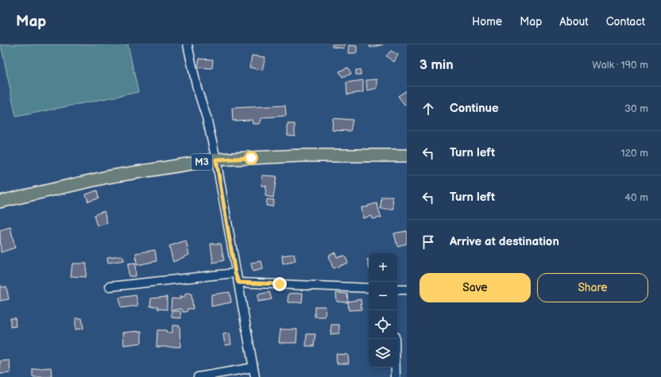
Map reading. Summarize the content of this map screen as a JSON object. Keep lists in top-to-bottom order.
{
  "streets": {
    "main road": ["M3"]
  },
  "page": {
    "header": "Map",
    "nav": [
      "Home",
      "Map",
      "About",
      "Contact"
    ],
    "heading": ["3 min", "Walk · 190 m"],
    "list": [
      ["Continue", "30 m"],
      ["Turn left", "120 m"],
      ["Turn left", "40 m"],
      "Arrive at destination"
    ],
    "map_buttons": ["+", "−"],
    "buttons": ["Save", "Share"]
  }
}
